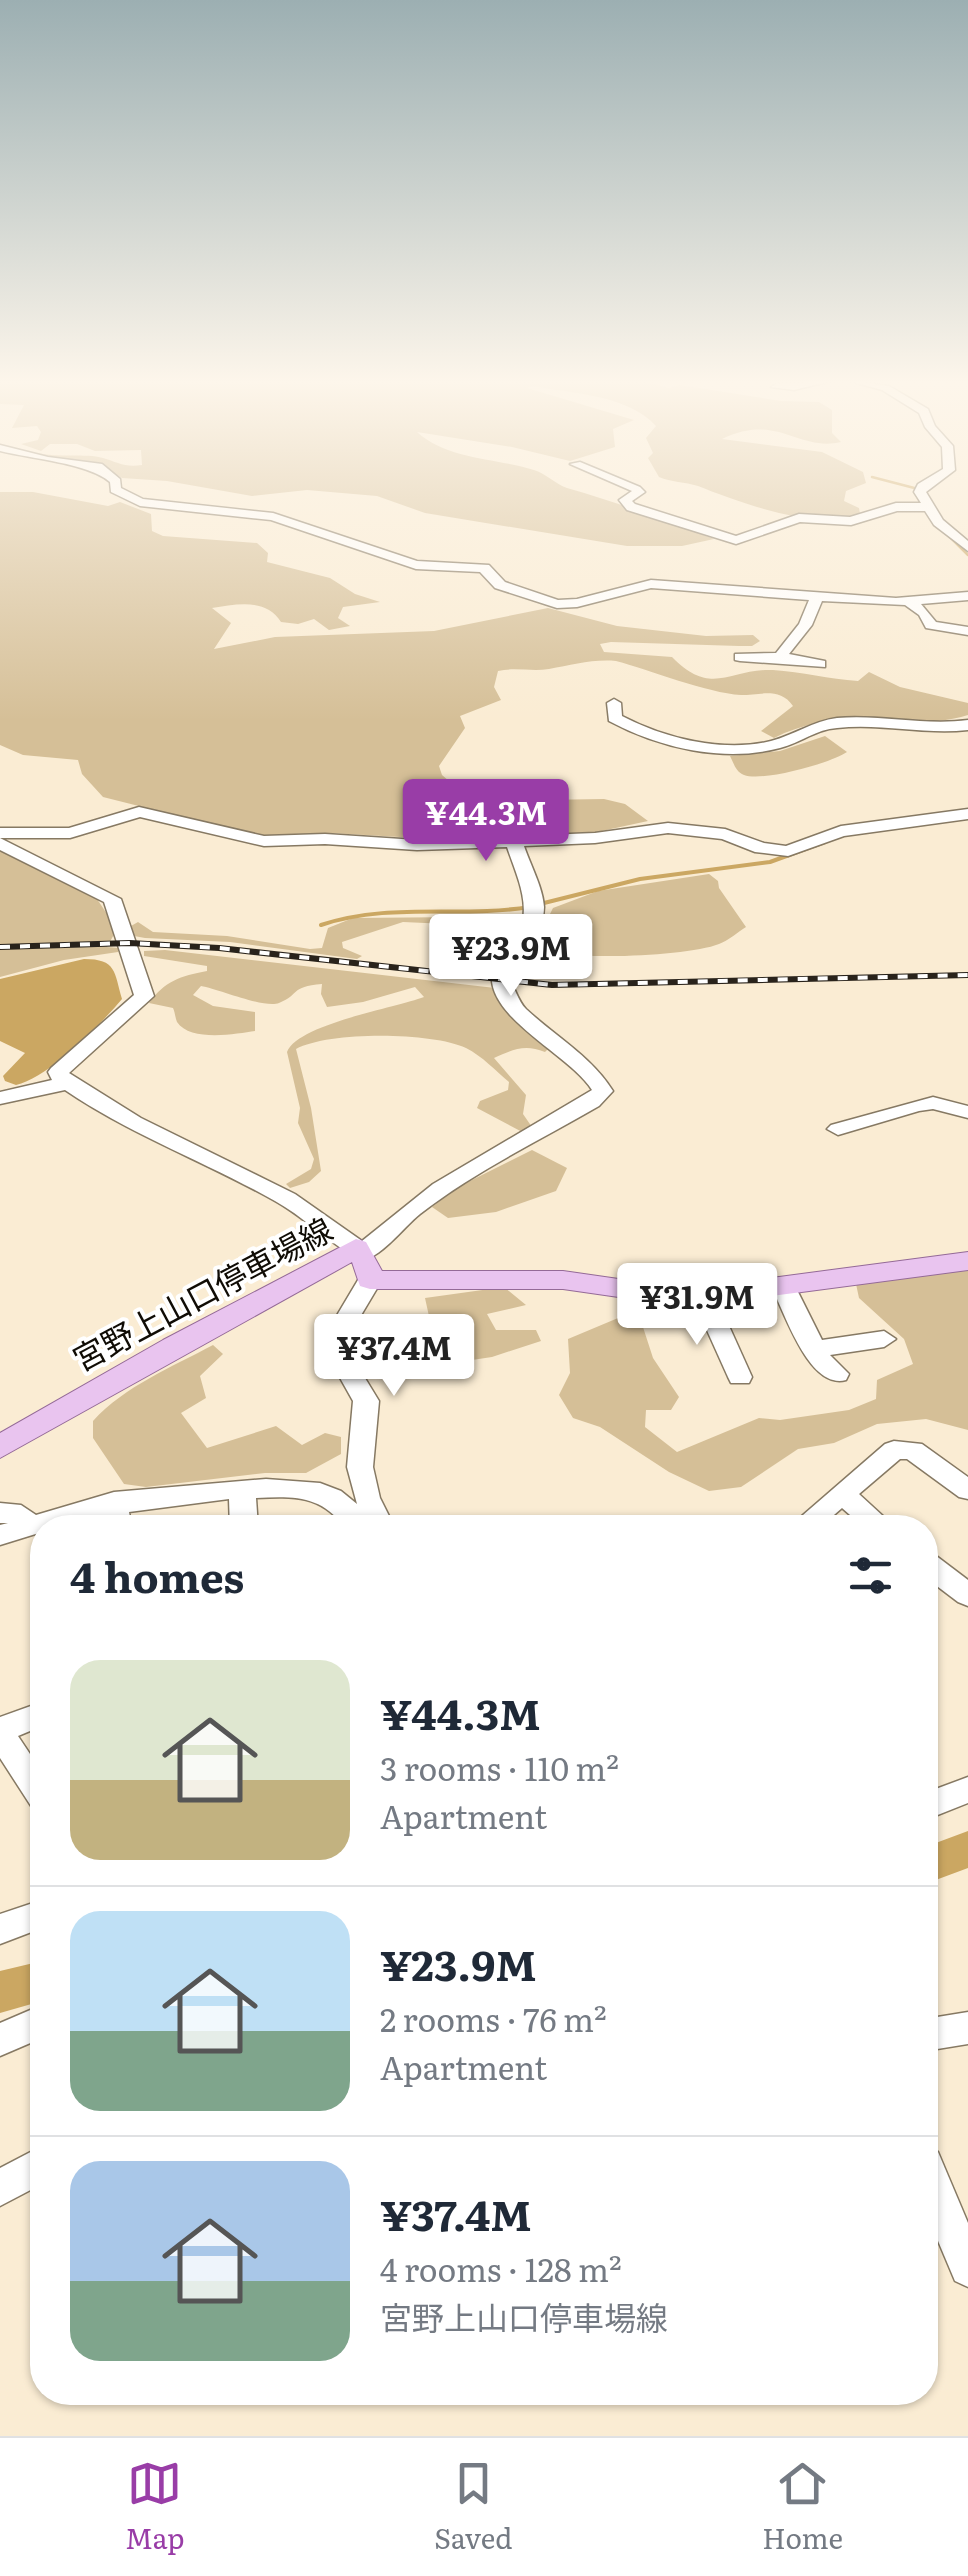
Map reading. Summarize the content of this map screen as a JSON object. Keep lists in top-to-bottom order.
{
  "streets": {
    "main road": ["宮野上山口停車場線"]
  },
  "page": {
    "price": [
      "¥44.3M",
      "¥23.9M",
      "¥31.9M",
      "¥37.4M"
    ],
    "heading": "4 homes",
    "list": [
      {
        "name": "¥44.3M",
        "note": "3 rooms · 110 m² · Apartment"
      },
      {
        "name": "¥23.9M",
        "note": "2 rooms · 76 m² · Apartment"
      },
      {
        "name": "¥37.4M",
        "note": "4 rooms · 128 m² · 宮野上山口停車場線"
      }
    ],
    "tabs": ["Map", "Saved", "Home"]
  }
}
